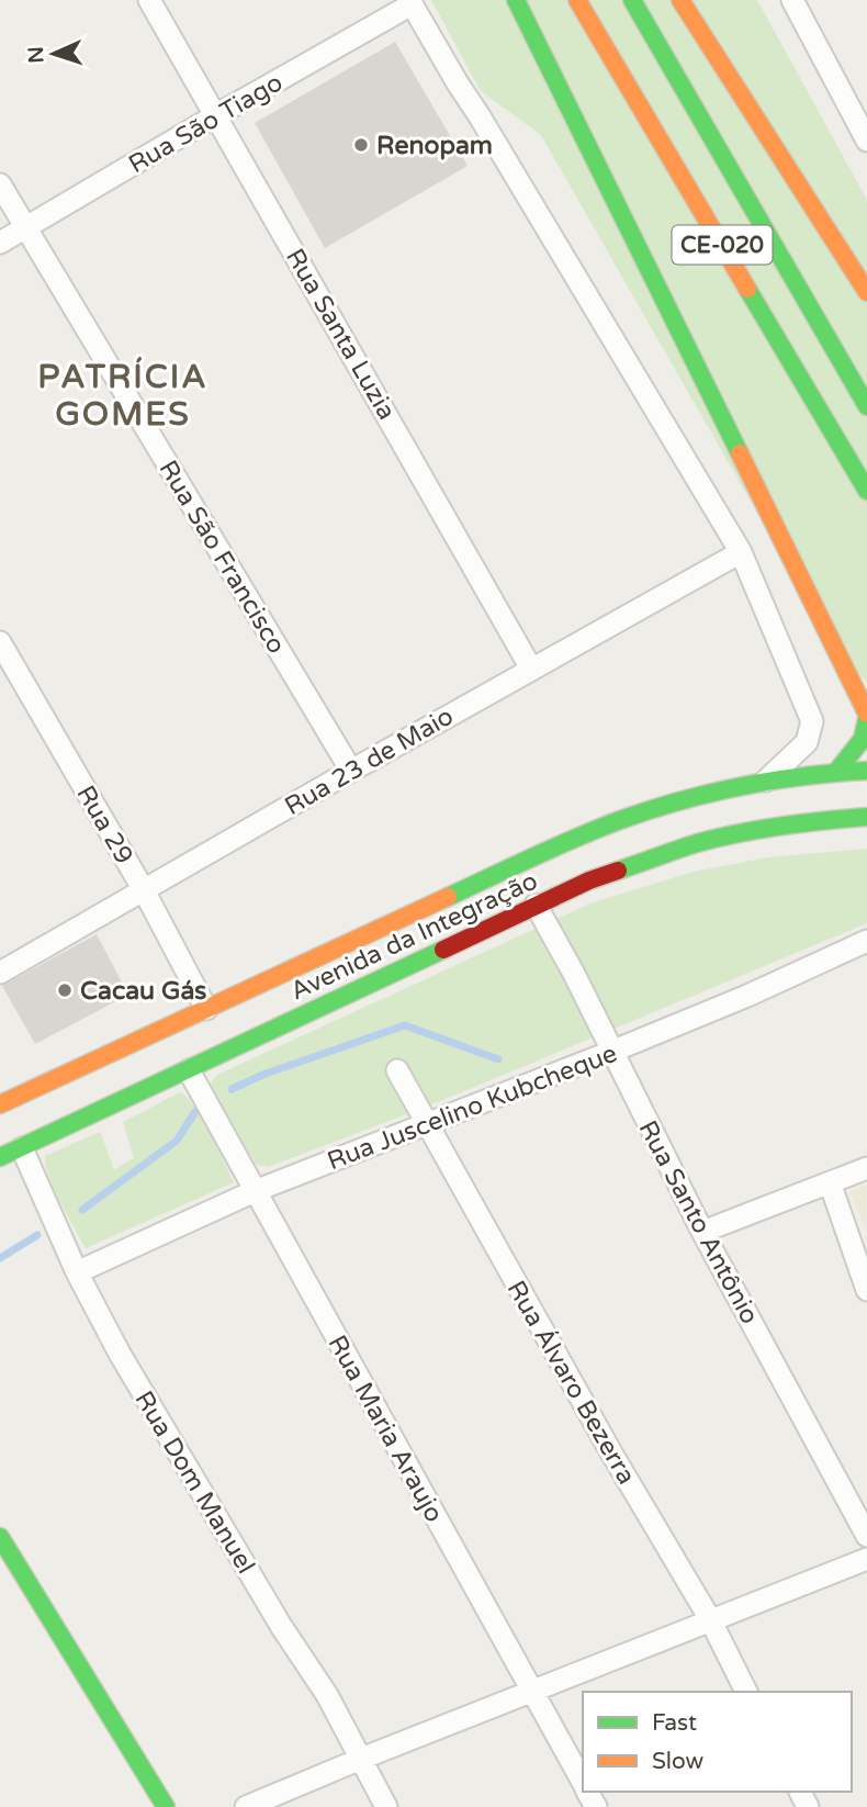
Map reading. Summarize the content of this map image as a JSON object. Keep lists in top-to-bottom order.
{
  "streets": {
    "main road": ["CE-020", "Avenida da Integração"],
    "street": [
      "Rua São Tiago",
      "Rua Santa Luzia",
      "Rua São Francisco",
      "Rua 23 de Maio",
      "Rua 29",
      "Rua Juscelino Kubcheque",
      "Rua Santo Antônio",
      "Rua Álvaro Bezerra",
      "Rua Maria Araujo",
      "Rua Dom Manuel"
    ]
  },
  "crossings": [
    ["Rua São Tiago", "Rua Santa Luzia"],
    ["Rua São Tiago", "Rua São Francisco"],
    ["Rua Santa Luzia", "Rua 23 de Maio"],
    ["Rua São Francisco", "Rua 23 de Maio"],
    ["Rua 23 de Maio", "Rua 29"],
    ["Rua 29", "Avenida da Integração"],
    ["Avenida da Integração", "Rua Santo Antônio"],
    ["Avenida da Integração", "Rua Maria Araujo"],
    ["Avenida da Integração", "Rua Dom Manuel"],
    ["Rua Juscelino Kubcheque", "Rua Santo Antônio"],
    ["Rua Juscelino Kubcheque", "Rua Álvaro Bezerra"],
    ["Rua Juscelino Kubcheque", "Rua Maria Araujo"],
    ["Rua Juscelino Kubcheque", "Rua Dom Manuel"]
  ],
  "districts": ["PATRÍCIA GOMES"],
  "places": ["Renopam", "Cacau Gás"],
  "legend": ["Fast", "Slow"],
  "north": "left"
}
